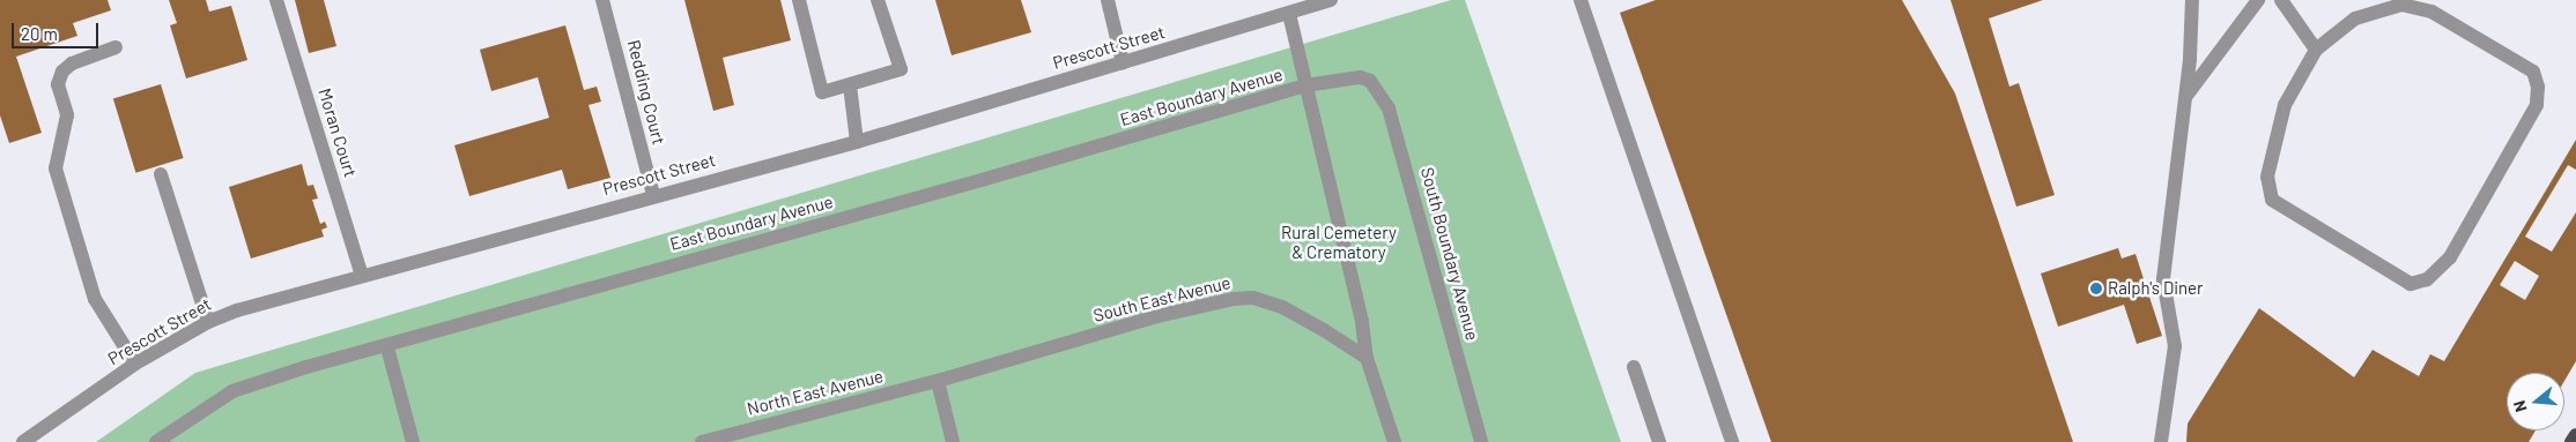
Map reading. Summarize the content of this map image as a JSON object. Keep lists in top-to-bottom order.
{
  "streets": {
    "street": [
      "Prescott Street",
      "Redding Court",
      "East Boundary Avenue",
      "Moran Court",
      "South Boundary Avenue",
      "South East Avenue",
      "North East Avenue"
    ]
  },
  "crossings": [
    ["Prescott Street", "Redding Court"],
    ["Prescott Street", "Moran Court"],
    ["East Boundary Avenue", "South Boundary Avenue"],
    ["South East Avenue", "North East Avenue"]
  ],
  "parks": ["Rural Cemetery & Crematory"],
  "places": ["Ralph's Diner"],
  "scale_bar": "20 m",
  "north": "left"
}
